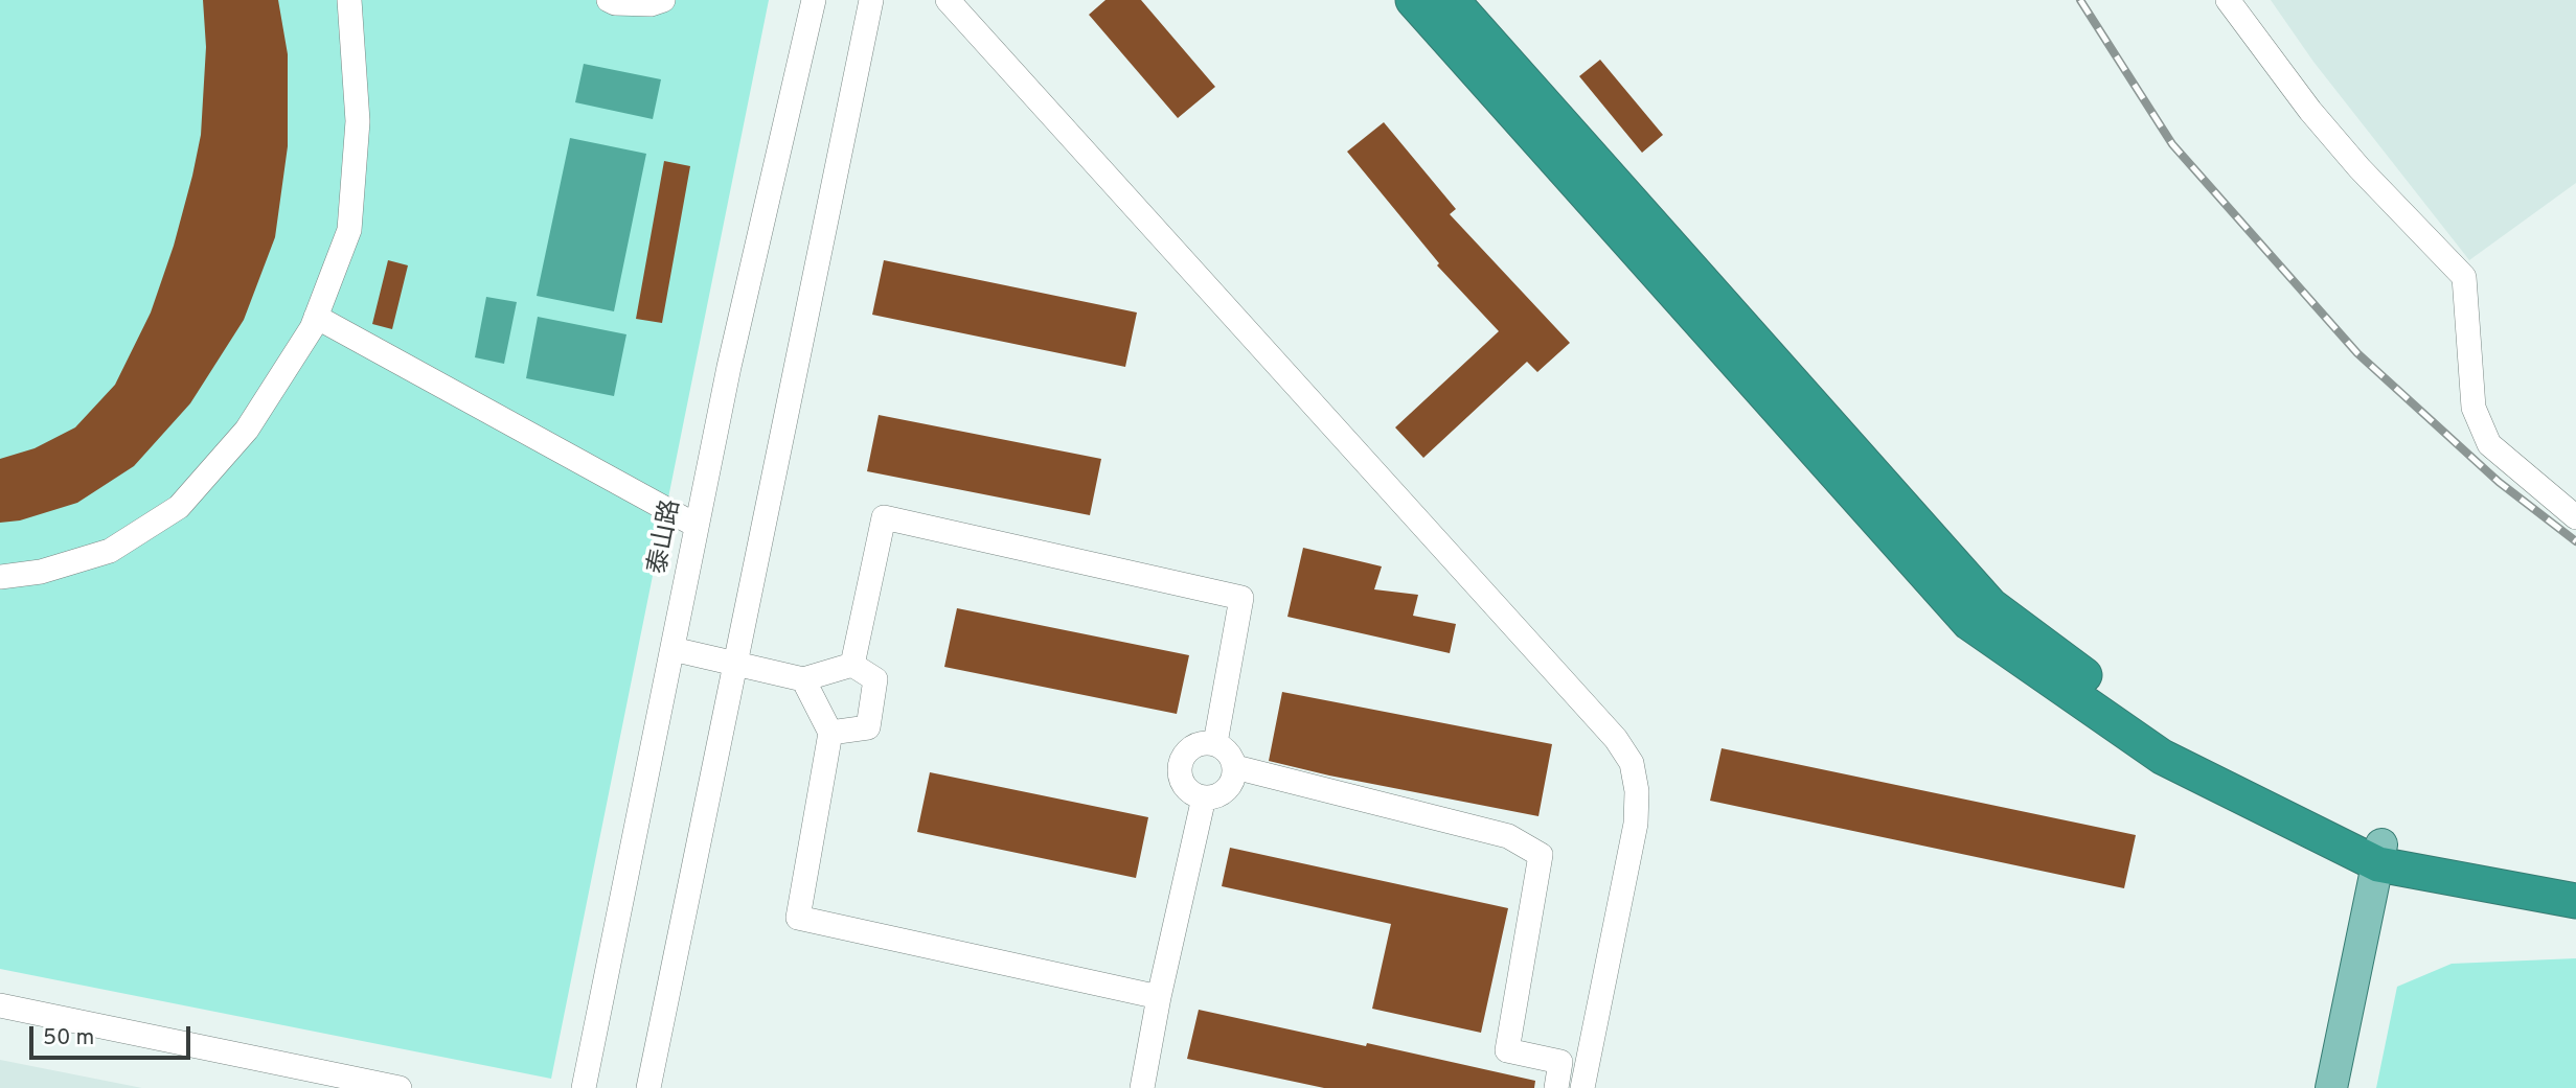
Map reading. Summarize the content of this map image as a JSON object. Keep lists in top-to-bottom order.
{
  "streets": {
    "street": ["泰山路"]
  },
  "scale_bar": "50 m"
}
